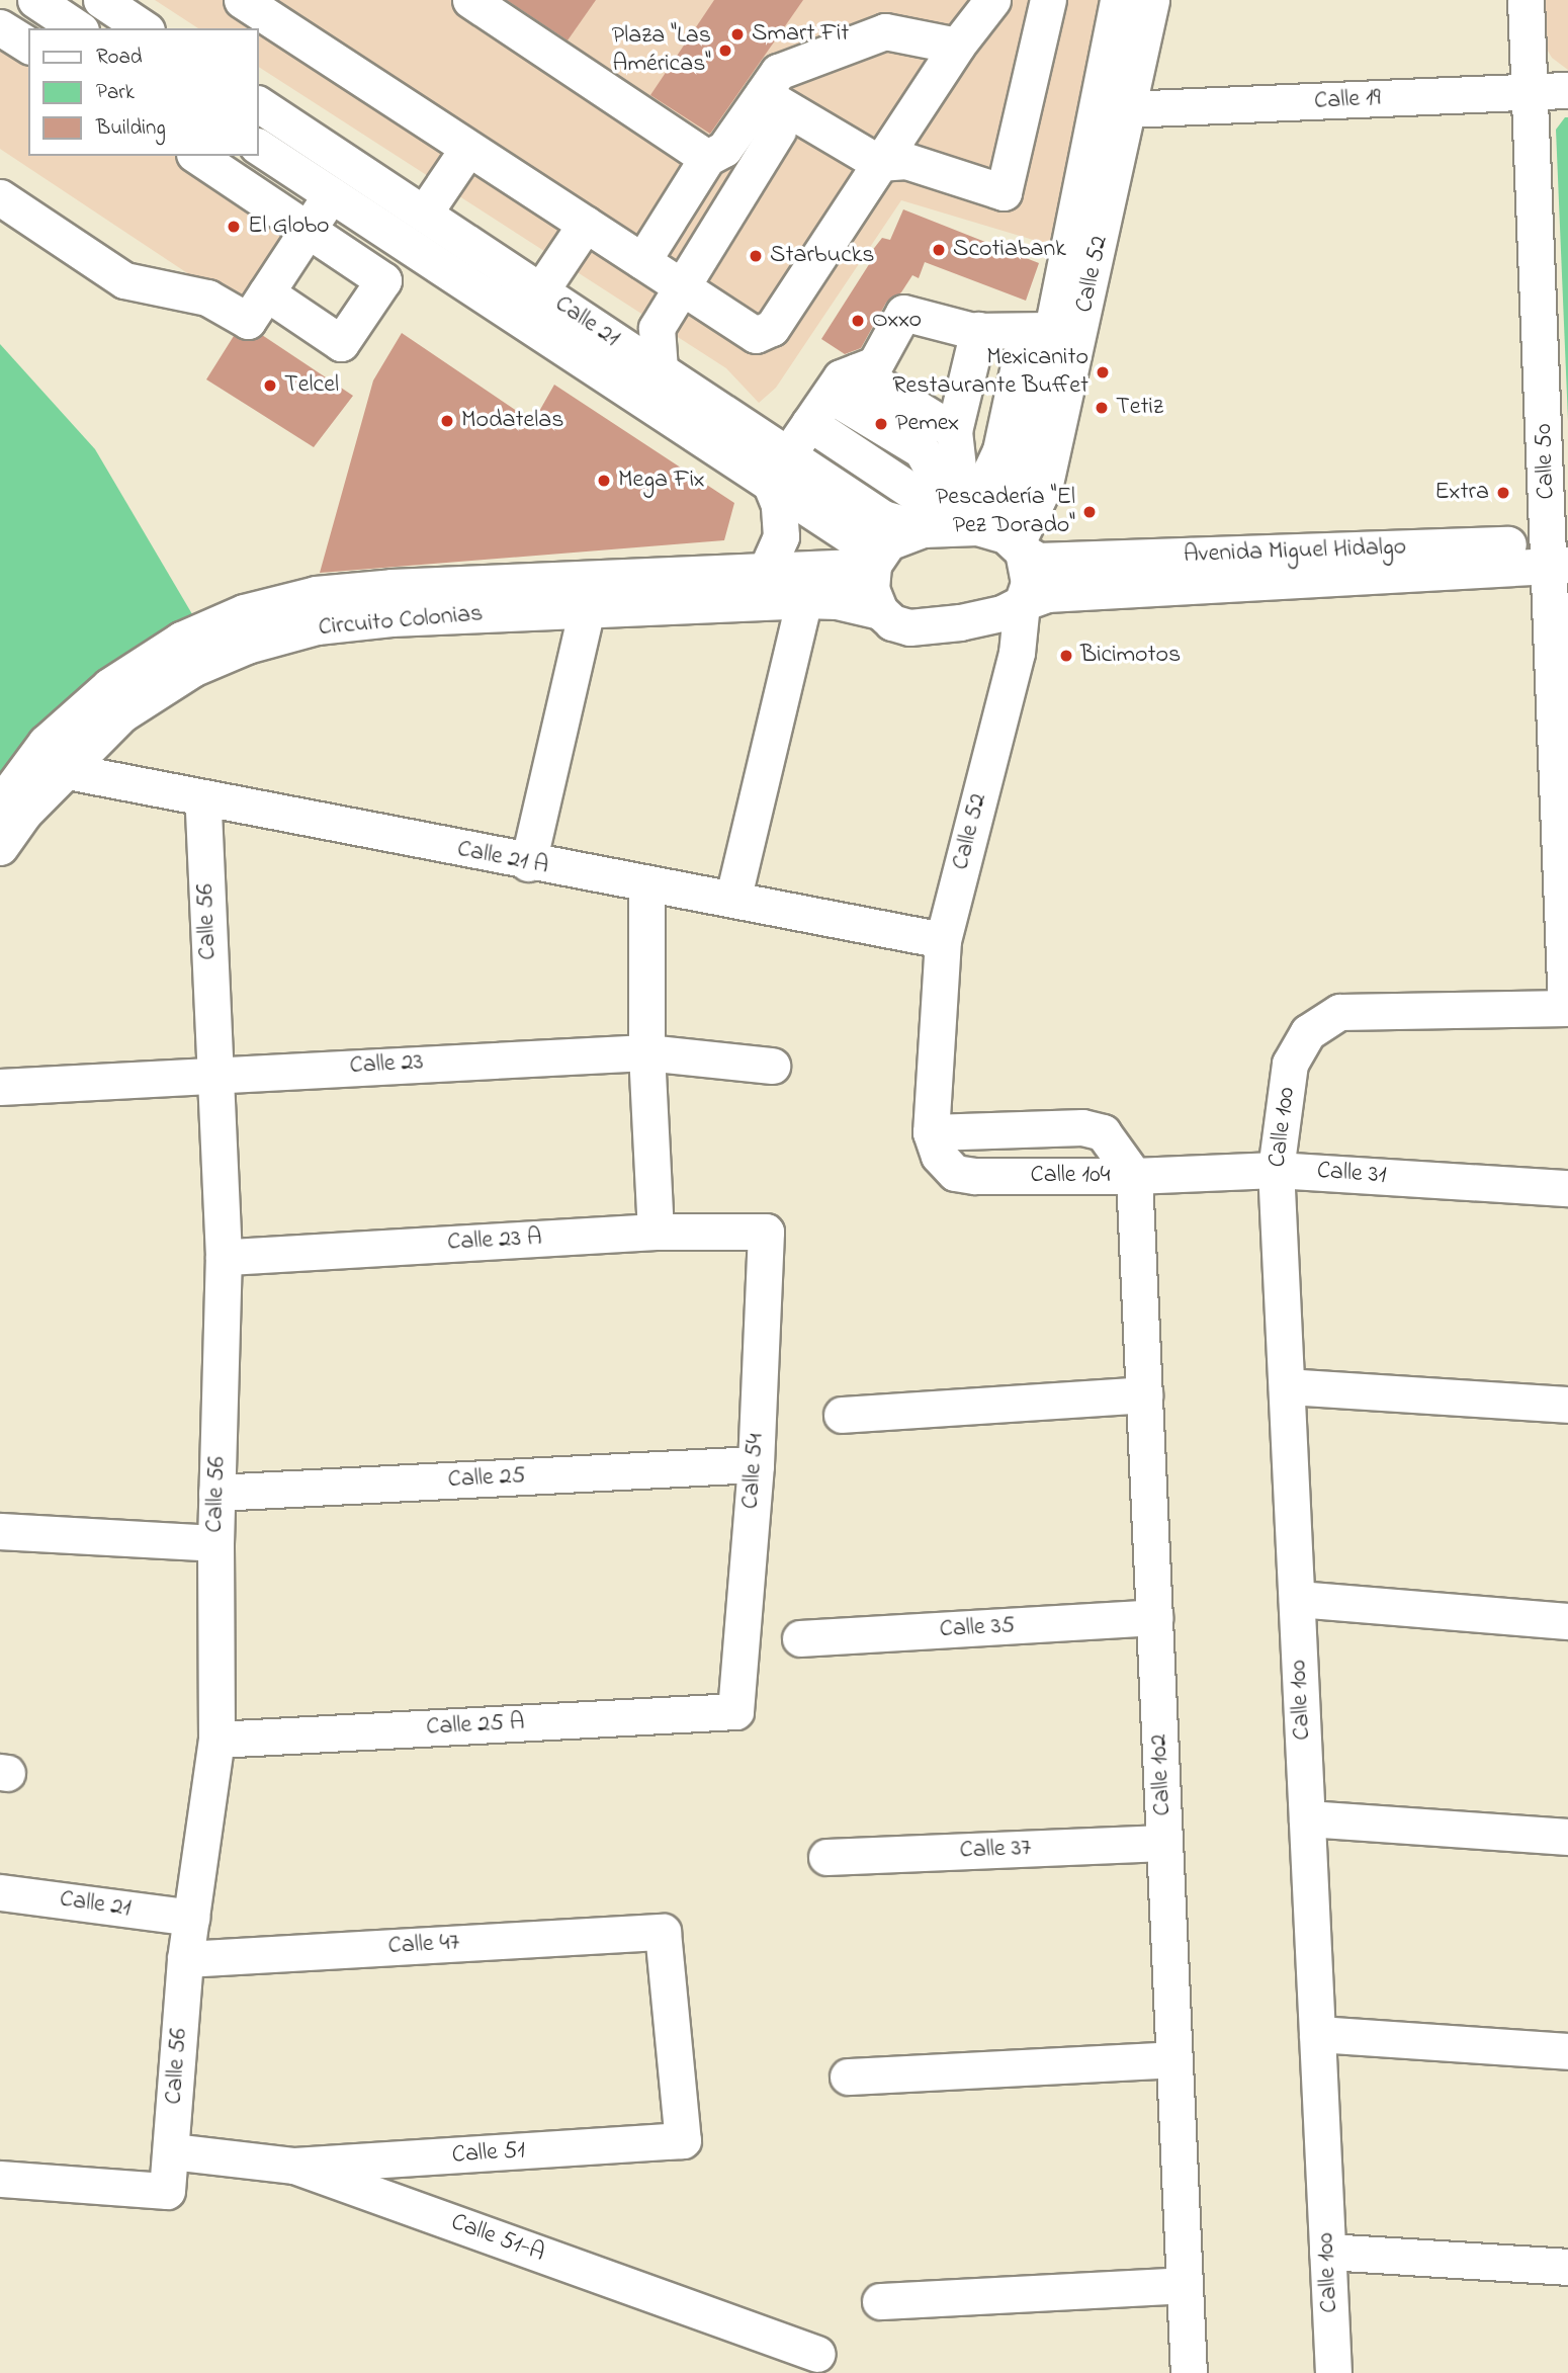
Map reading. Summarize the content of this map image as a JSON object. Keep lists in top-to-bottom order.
{
  "streets": {
    "street": [
      "Calle 19",
      "Calle 52",
      "Calle 21",
      "Calle 50",
      "Avenida Miguel Hidalgo",
      "Circuito Colonias",
      "Calle 21 A",
      "Calle 56",
      "Calle 23",
      "Calle 100",
      "Calle 31",
      "Calle 104",
      "Calle 23 A",
      "Calle 54",
      "Calle 25",
      "Calle 35",
      "Calle 25 A",
      "Calle 102",
      "Calle 37",
      "Calle 47",
      "Calle 51",
      "Calle 51-A"
    ]
  },
  "crossings": [
    ["Calle 19", "Calle 52"],
    ["Calle 19", "Calle 50"],
    ["Calle 52", "Calle 21"],
    ["Calle 52", "Avenida Miguel Hidalgo"],
    ["Calle 52", "Circuito Colonias"],
    ["Calle 52", "Calle 21 A"],
    ["Calle 21", "Avenida Miguel Hidalgo"],
    ["Calle 21", "Circuito Colonias"],
    ["Calle 21", "Calle 56"],
    ["Calle 50", "Avenida Miguel Hidalgo"],
    ["Calle 50", "Calle 100"],
    ["Avenida Miguel Hidalgo", "Circuito Colonias"],
    ["Circuito Colonias", "Calle 21 A"],
    ["Calle 21 A", "Calle 56"],
    ["Calle 56", "Calle 23"],
    ["Calle 56", "Calle 23 A"],
    ["Calle 56", "Calle 25"],
    ["Calle 56", "Calle 25 A"],
    ["Calle 56", "Calle 47"],
    ["Calle 56", "Calle 51-A"],
    ["Calle 100", "Calle 31"],
    ["Calle 31", "Calle 104"],
    ["Calle 31", "Calle 102"],
    ["Calle 104", "Calle 102"],
    ["Calle 23 A", "Calle 54"],
    ["Calle 54", "Calle 25"],
    ["Calle 54", "Calle 25 A"],
    ["Calle 35", "Calle 102"],
    ["Calle 102", "Calle 37"],
    ["Calle 47", "Calle 51"],
    ["Calle 51", "Calle 51-A"]
  ],
  "places": [
    "Smart Fit",
    "Plaza \"Las Américas\"",
    "El Globo",
    "Scotiabank",
    "Starbucks",
    "Oxxo",
    "Mexicanito Restaurante Buffet",
    "Telcel",
    "Tetiz",
    "Modatelas",
    "Pemex",
    "Mega Fix",
    "Extra",
    "Pescadería \"El Pez Dorado\"",
    "Bicimotos"
  ],
  "legend": ["Road", "Park", "Building"]
}
